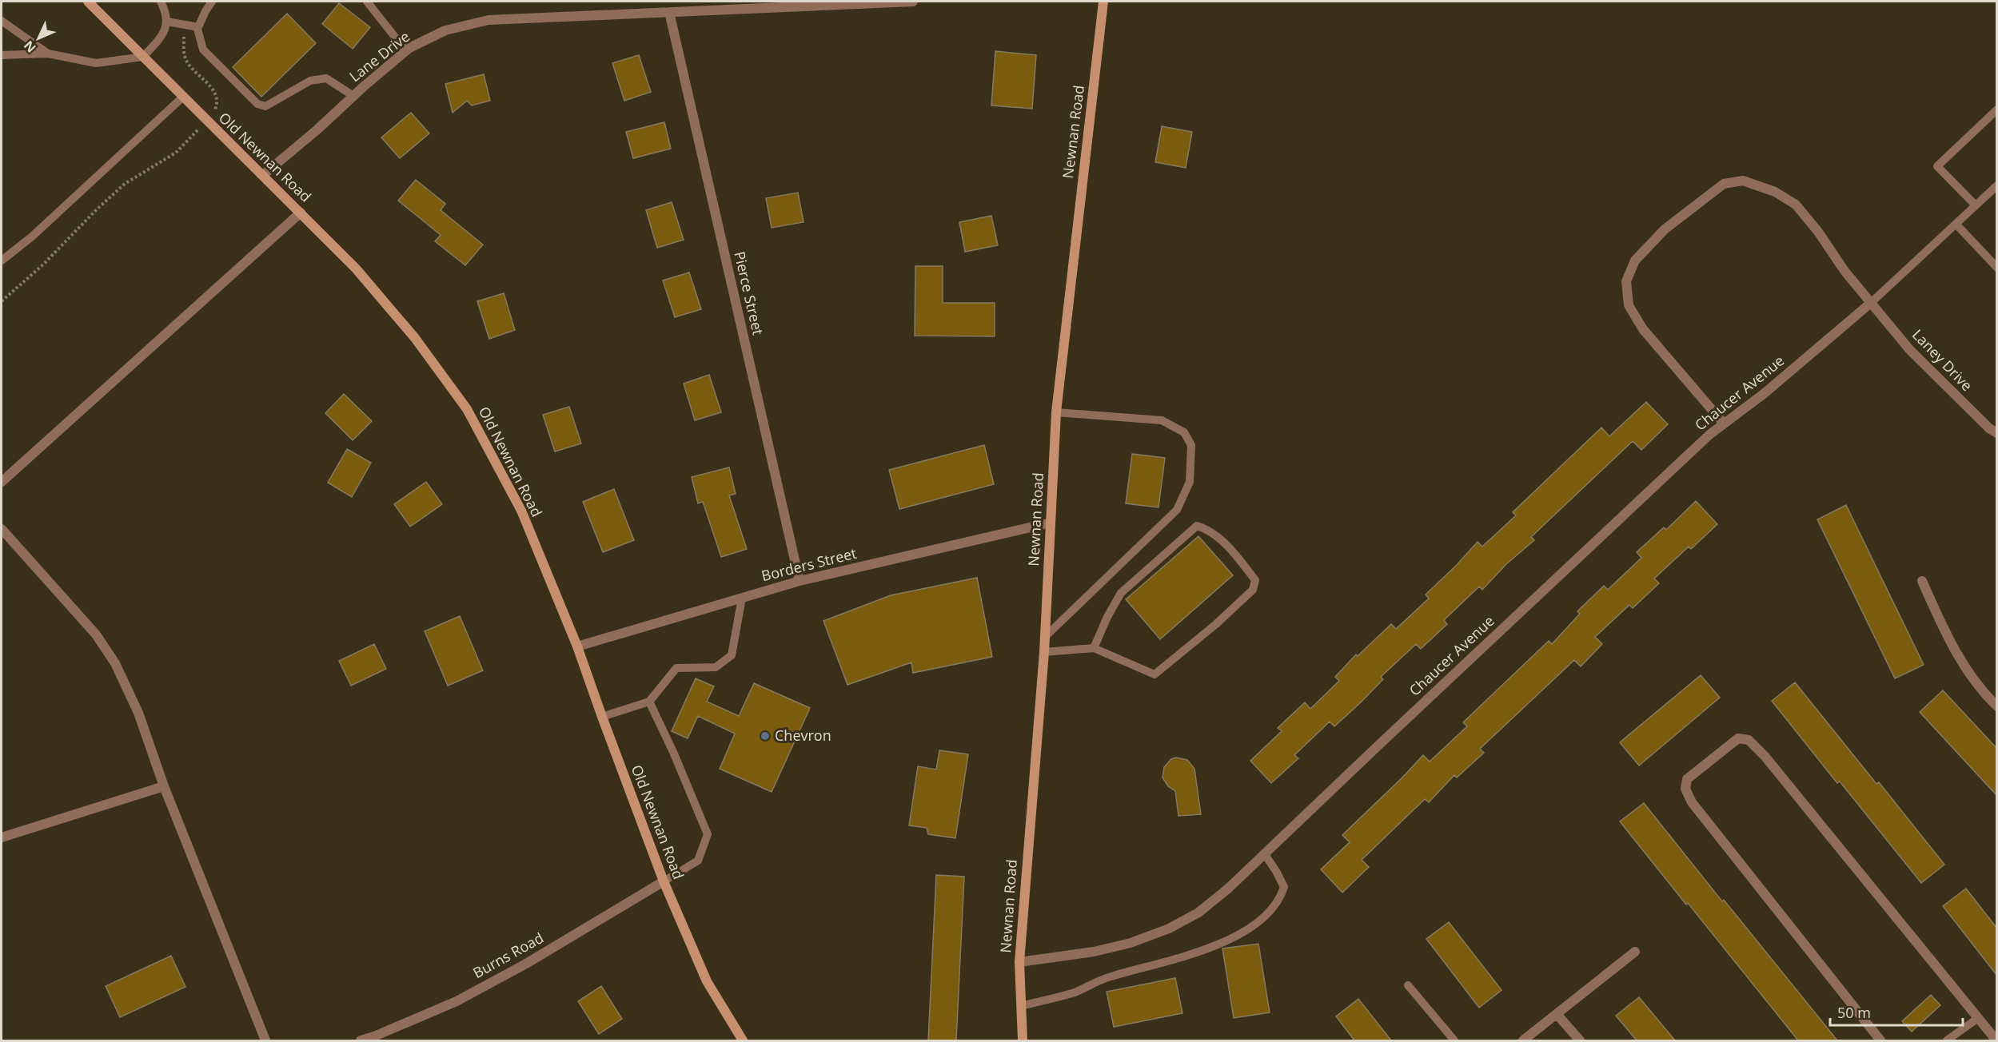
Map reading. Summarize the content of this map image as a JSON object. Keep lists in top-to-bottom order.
{
  "streets": {
    "street": [
      "Lane Drive",
      "Newnan Road",
      "Old Newnan Road",
      "Pierce Street",
      "Laney Drive",
      "Chaucer Avenue",
      "Borders Street",
      "Burns Road"
    ]
  },
  "crossings": [
    ["Lane Drive", "Old Newnan Road"],
    ["Lane Drive", "Pierce Street"],
    ["Newnan Road", "Chaucer Avenue"],
    ["Newnan Road", "Borders Street"],
    ["Old Newnan Road", "Borders Street"],
    ["Old Newnan Road", "Burns Road"],
    ["Pierce Street", "Borders Street"],
    ["Laney Drive", "Chaucer Avenue"]
  ],
  "places": ["Chevron"],
  "scale_bar": "50 m",
  "north": "bottom left"
}
